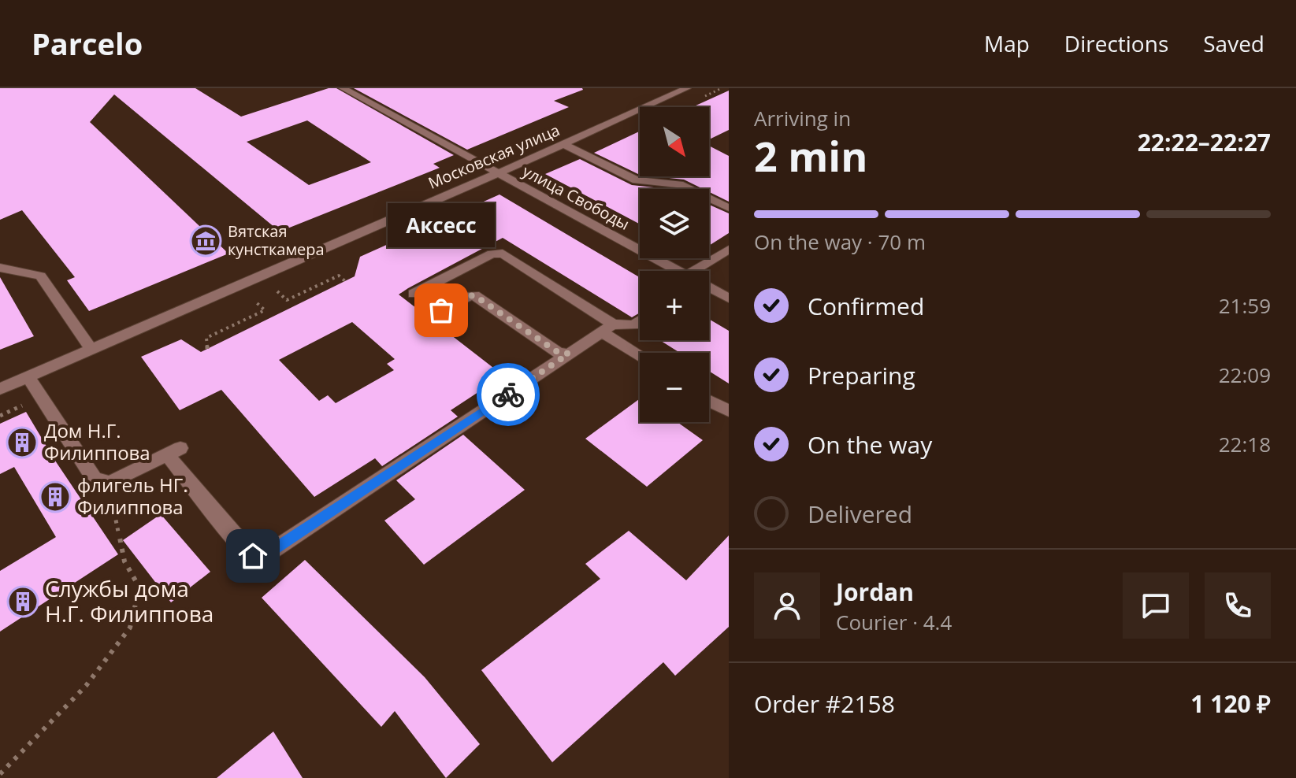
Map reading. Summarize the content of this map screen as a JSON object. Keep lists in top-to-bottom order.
{
  "streets": {
    "street": ["Московская улица", "улица Свободы"]
  },
  "crossings": [
    ["Московская улица", "улица Свободы"]
  ],
  "places": {
    "museum": ["Вятская кунсткамера"],
    "other": ["Аксесс"],
    "building": ["Дом Н.Г. Филиппова", "флигель НГ. Филиппова", "Службы дома Н.Г. Филиппова"]
  },
  "north": "bottom right",
  "page": {
    "header": "Parcelo",
    "nav": ["Map", "Directions", "Saved"],
    "heading": ["2 min", "Arriving in", "22:22–22:27"],
    "panel": [
      "Jordan",
      "Courier · 4.4",
      "Order #2158",
      "1 120 ₽"
    ],
    "map_buttons": ["+", "−"],
    "bar": "On the way · 70 m",
    "bubble": "Аксесс",
    "list": [
      ["Confirmed", "21:59"],
      ["Preparing", "22:09"],
      ["On the way", "22:18"],
      "Delivered"
    ]
  }
}
